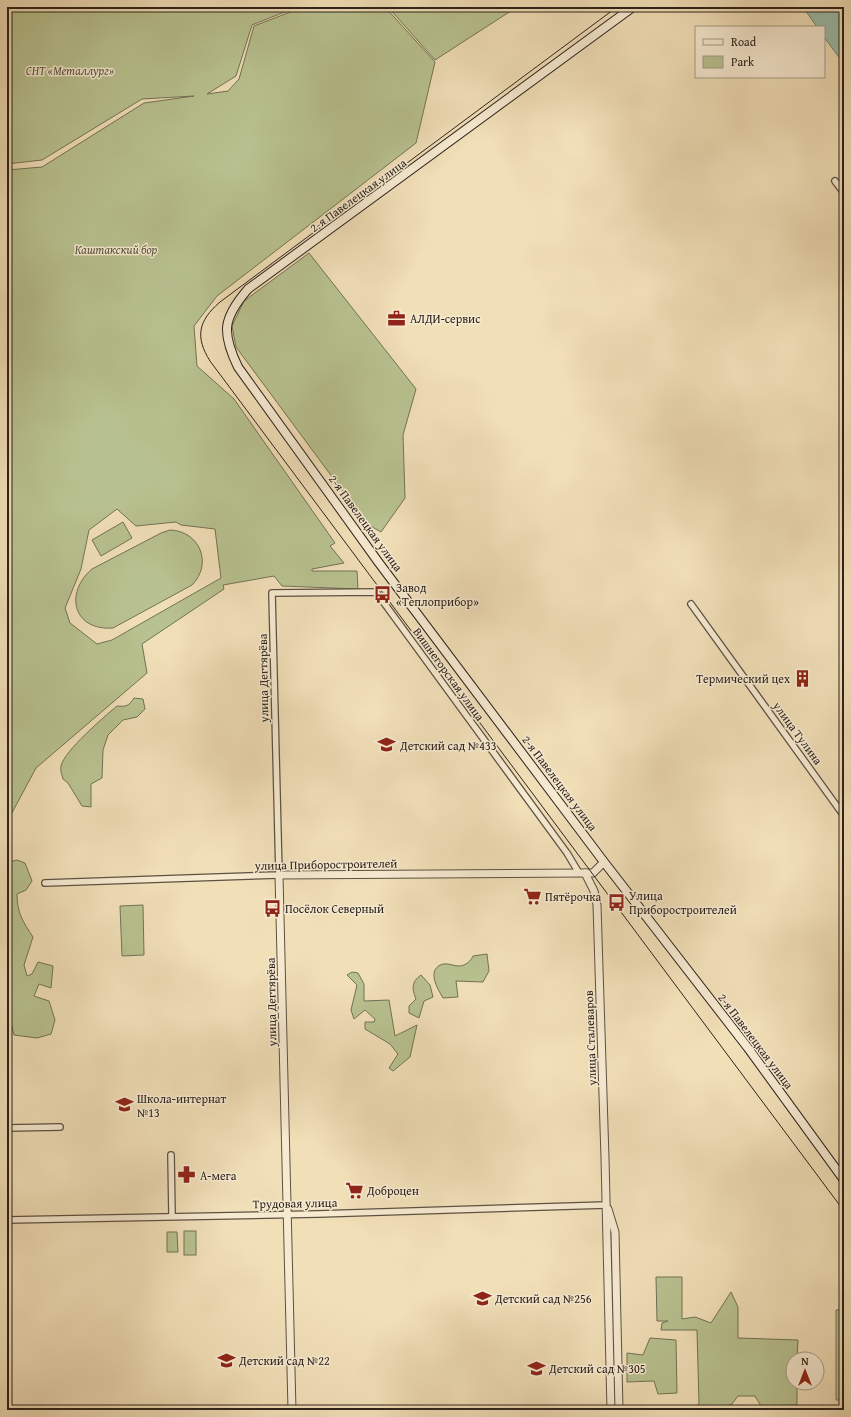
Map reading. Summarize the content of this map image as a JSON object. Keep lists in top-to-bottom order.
{
  "streets": {
    "main road": ["2-я Павелецкая улица"],
    "street": [
      "Вишнегорская улица",
      "улица Дегтярёва",
      "улица Тулина",
      "улица Приборостроителей",
      "улица Сталеваров",
      "Трудовая улица"
    ]
  },
  "crossings": [
    ["2-я Павелецкая улица", "улица Приборостроителей"],
    ["Вишнегорская улица", "улица Дегтярёва"],
    ["Вишнегорская улица", "улица Приборостроителей"],
    ["Вишнегорская улица", "улица Сталеваров"],
    ["улица Дегтярёва", "улица Приборостроителей"],
    ["улица Дегтярёва", "Трудовая улица"],
    ["улица Приборостроителей", "улица Сталеваров"],
    ["улица Сталеваров", "Трудовая улица"]
  ],
  "parks": ["СНТ «Металлург»", "Каштакский бор"],
  "places": {
    "office": ["АЛДИ-сервис"],
    "bus stop": ["Завод «Теплоприбор»", "Улица Приборостроителей", "Посёлок Северный"],
    "building": ["Термический цех"],
    "school or university": [
      "Детский сад №433",
      "Школа-интернат №13",
      "Детский сад №256",
      "Детский сад №22",
      "Детский сад №305"
    ],
    "supermarket": ["Пятёрочка", "Доброцен"],
    "pharmacy": ["А-мега"]
  },
  "legend": ["Road", "Park"],
  "north": "top"
}
